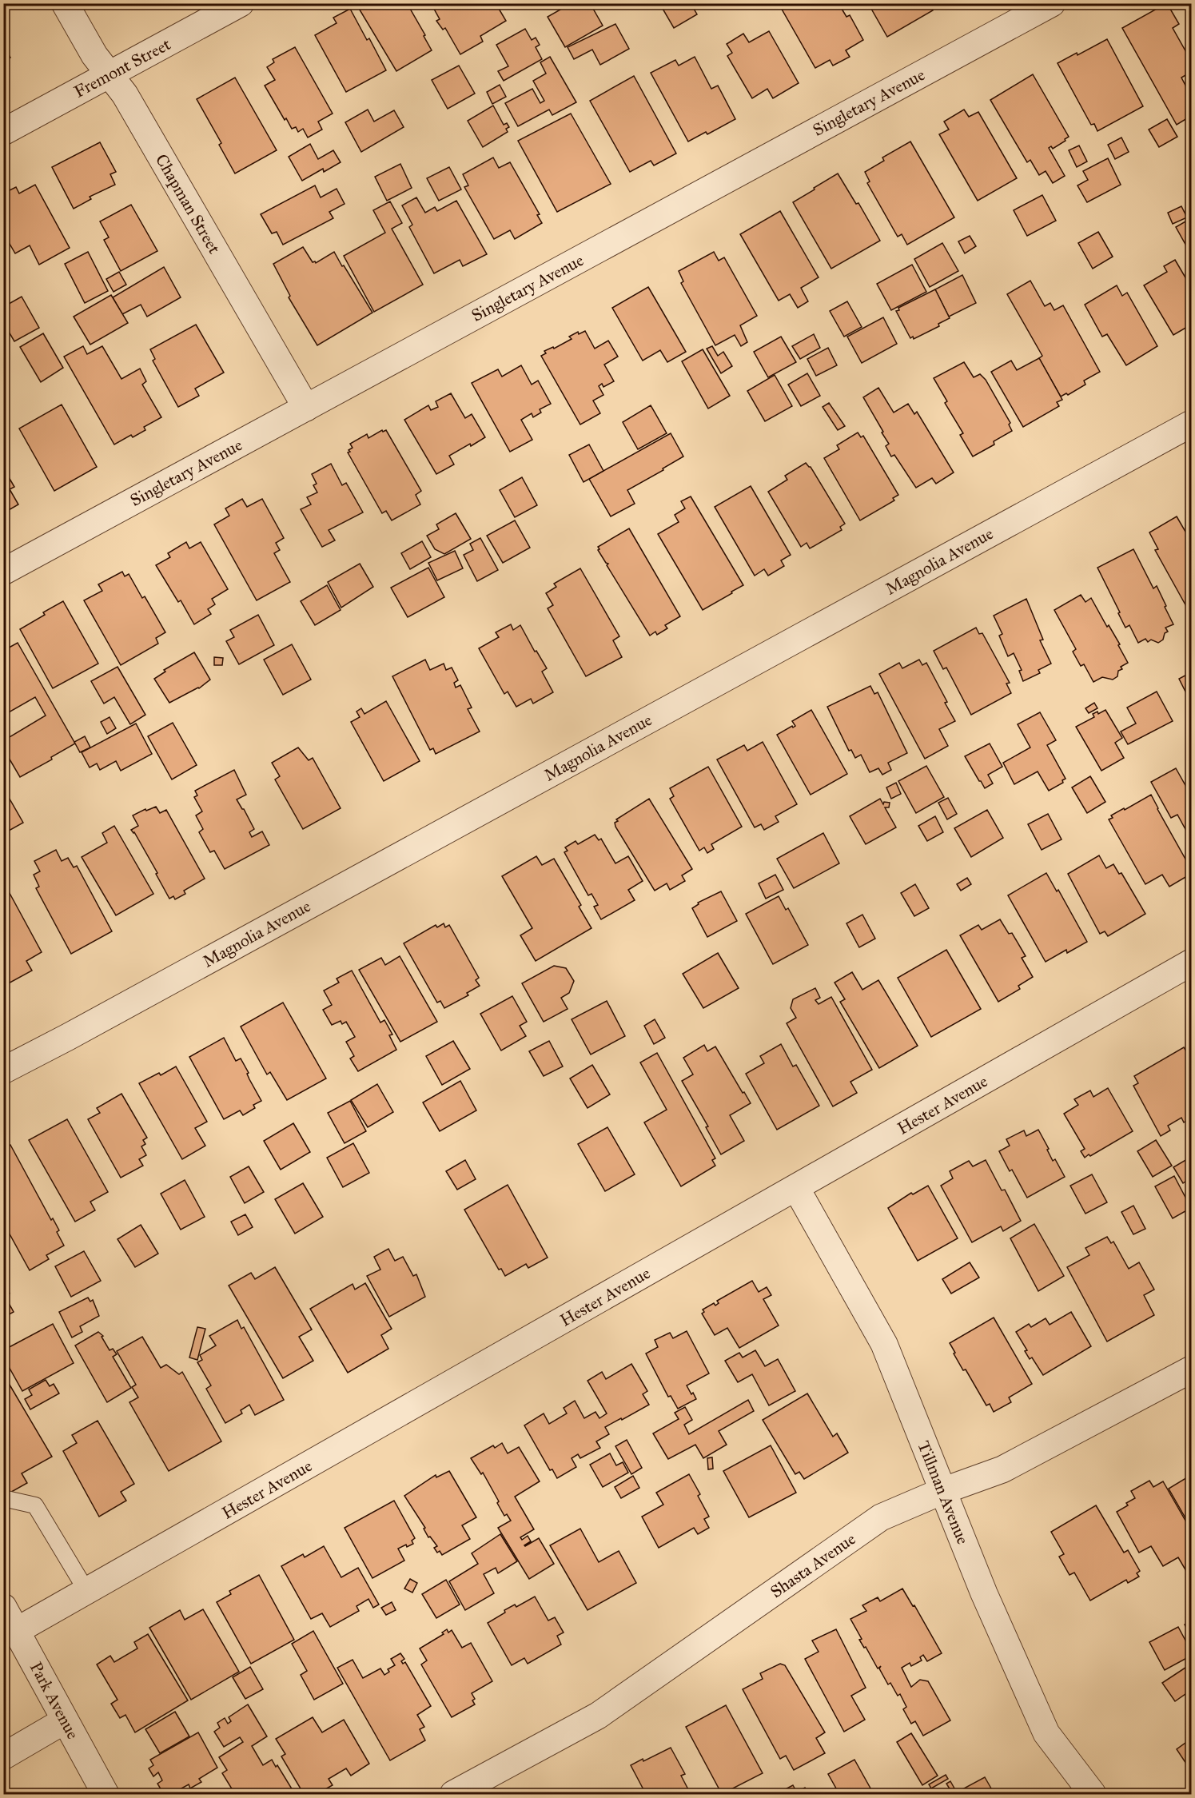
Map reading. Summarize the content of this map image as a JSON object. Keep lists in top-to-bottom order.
{
  "streets": {
    "street": [
      "Fremont Street",
      "Singletary Avenue",
      "Chapman Street",
      "Magnolia Avenue",
      "Hester Avenue",
      "Tillman Avenue",
      "Shasta Avenue",
      "Park Avenue"
    ]
  },
  "crossings": [
    ["Fremont Street", "Chapman Street"],
    ["Singletary Avenue", "Chapman Street"],
    ["Hester Avenue", "Tillman Avenue"],
    ["Hester Avenue", "Park Avenue"],
    ["Tillman Avenue", "Shasta Avenue"]
  ]
}
